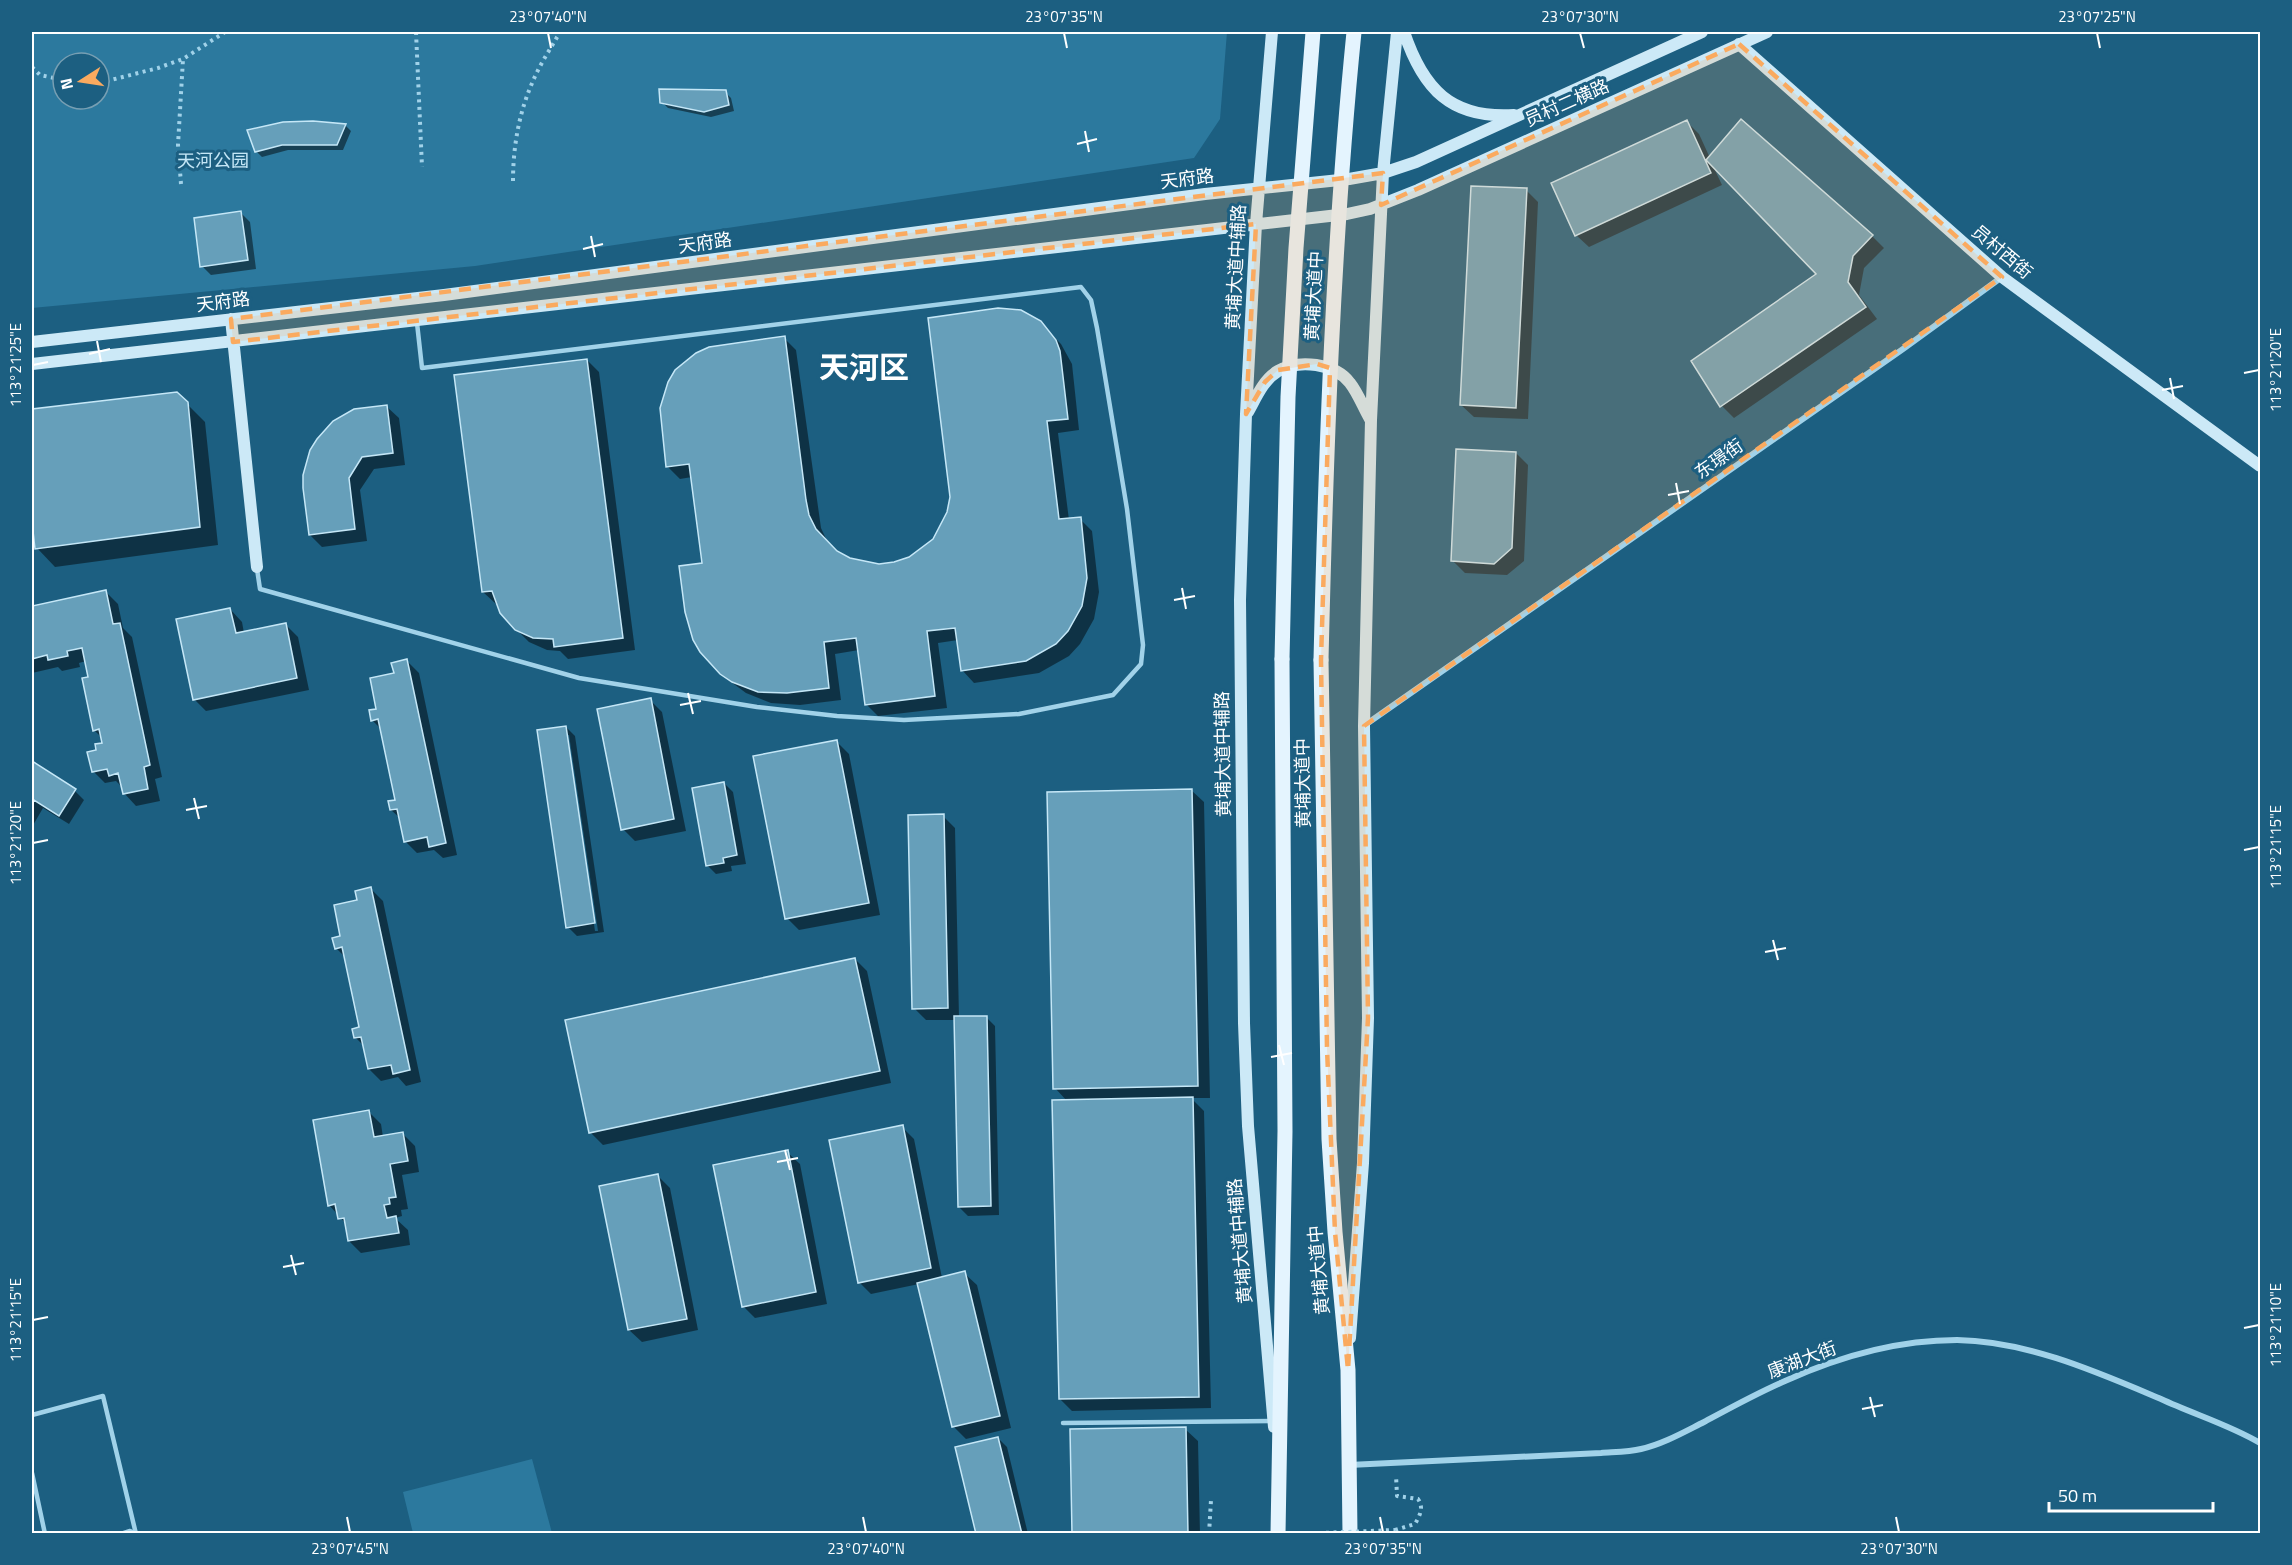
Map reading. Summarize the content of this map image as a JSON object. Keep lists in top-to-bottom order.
{
  "streets": {
    "main road": [
      "员村二横路",
      "天府路",
      "员村西街",
      "黄埔大道中辅路",
      "黄埔大道中"
    ],
    "street": ["东璟街", "康湖大街"]
  },
  "crossings": [
    ["员村二横路", "天府路"],
    ["员村二横路", "员村西街"],
    ["天府路", "黄埔大道中辅路"],
    ["员村西街", "东璟街"],
    ["黄埔大道中辅路", "黄埔大道中"],
    ["黄埔大道中", "康湖大街"]
  ],
  "districts": ["天河区"],
  "parks": ["天河公园"],
  "scale_bar": "50 m",
  "north": "left",
  "coordinates": [
    "23°07'40\"N",
    "23°07'35\"N",
    "23°07'30\"N",
    "23°07'25\"N",
    "113°21'25\"E",
    "113°21'20\"E",
    "113°21'15\"E",
    "113°21'10\"E",
    "23°07'45\"N"
  ]
}
